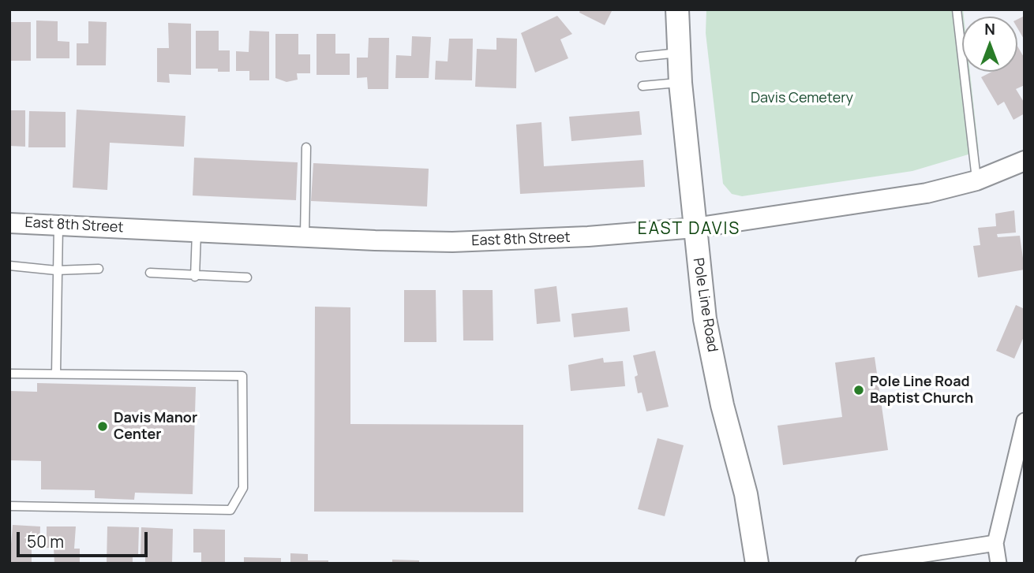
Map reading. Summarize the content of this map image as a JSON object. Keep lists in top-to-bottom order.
{
  "streets": {
    "main road": ["Pole Line Road"],
    "street": ["East 8th Street"]
  },
  "crossings": [
    ["East 8th Street", "Pole Line Road"]
  ],
  "districts": ["EAST DAVIS"],
  "parks": ["Davis Cemetery"],
  "places": ["Pole Line Road Baptist Church", "Davis Manor Center"],
  "scale_bar": "50 m",
  "north": "top"
}
